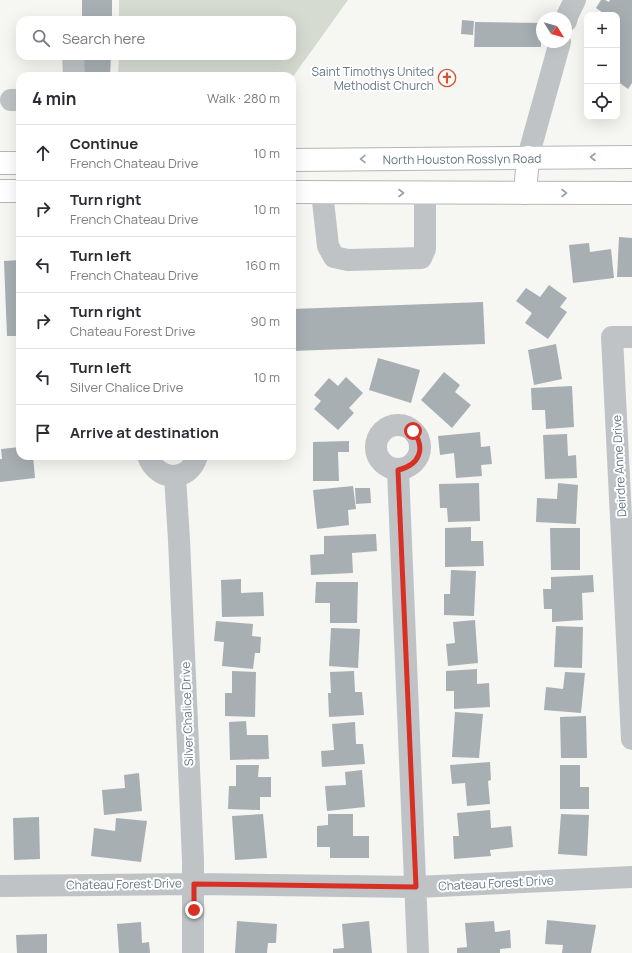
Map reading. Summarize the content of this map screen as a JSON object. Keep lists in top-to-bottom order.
{
  "streets": {
    "main road": ["North Houston Rosslyn Road"],
    "street": ["Deirdre Anne Drive", "Silver Chalice Drive", "Chateau Forest Drive"]
  },
  "crossings": [
    ["Silver Chalice Drive", "Chateau Forest Drive"]
  ],
  "places": {
    "church": ["Saint Timothys United Methodist Church"]
  },
  "north": "bottom right",
  "page": {
    "map_buttons": ["+", "−"],
    "search": "Search here",
    "heading": ["4 min", "Walk · 280 m"],
    "list": [
      ["Continue", "French Chateau Drive", "10 m"],
      ["Turn right", "French Chateau Drive", "10 m"],
      ["Turn left", "French Chateau Drive", "160 m"],
      ["Turn right", "Chateau Forest Drive", "90 m"],
      ["Turn left", "Silver Chalice Drive", "10 m"],
      "Arrive at destination"
    ]
  }
}
